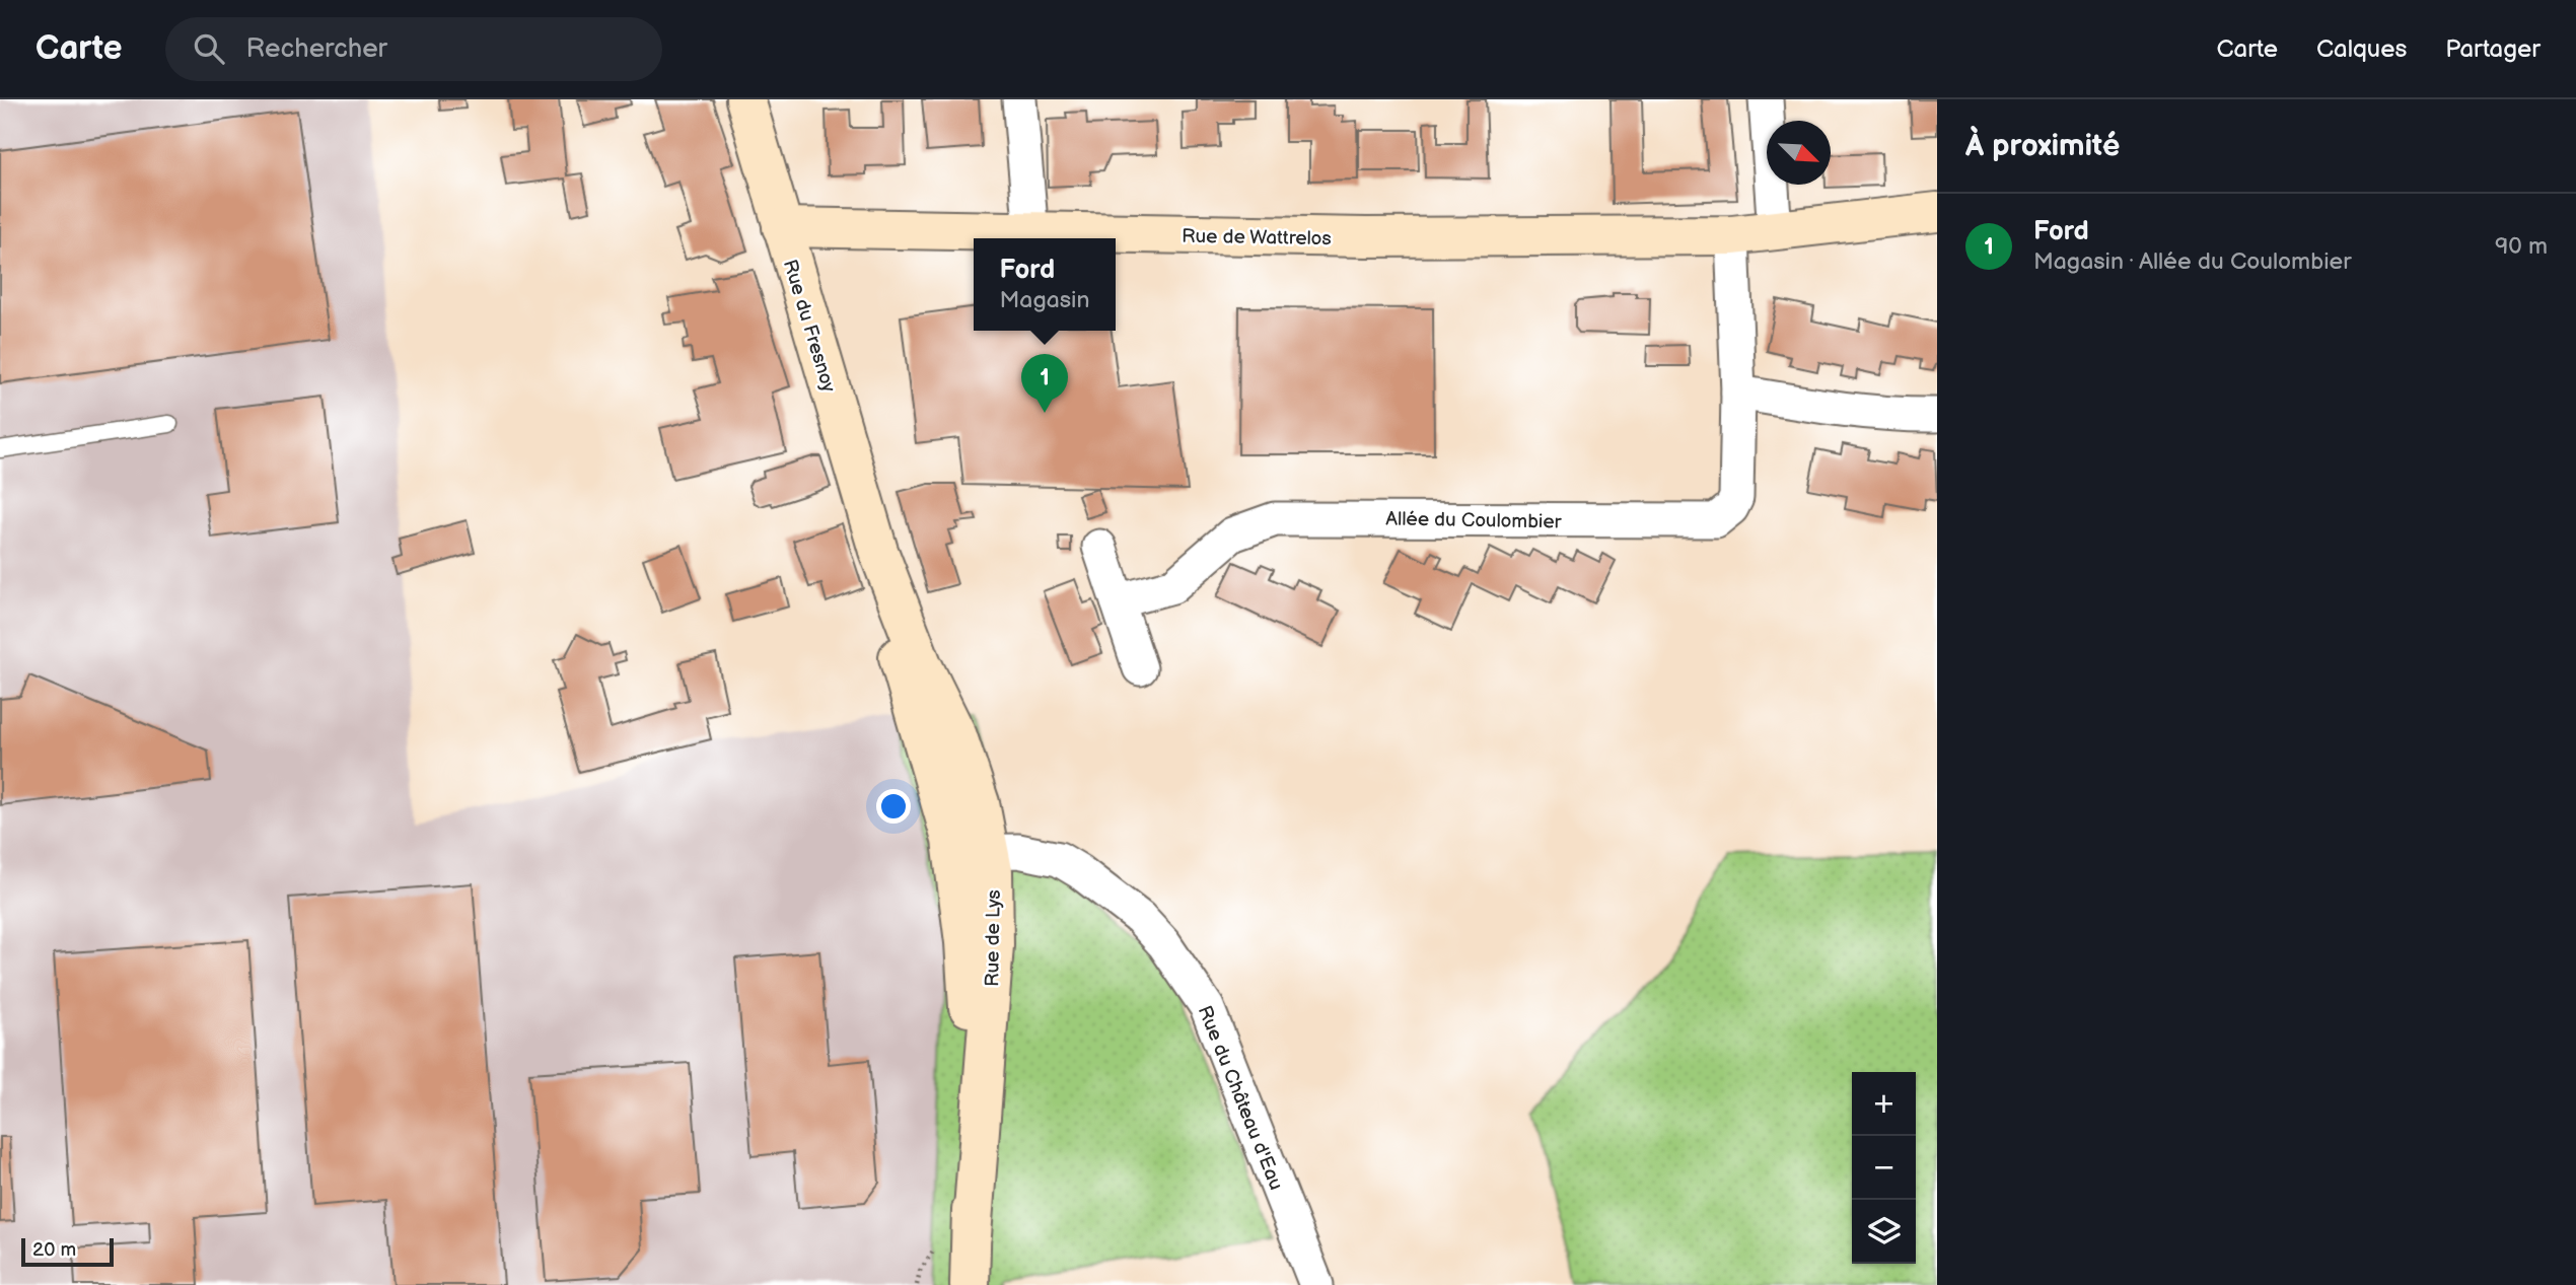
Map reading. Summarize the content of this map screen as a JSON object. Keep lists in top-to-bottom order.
{
  "streets": {
    "street": [
      "Rue de Wattrelos",
      "Rue du Fresnoy",
      "Allée du Coulombier",
      "Rue de Lys",
      "Rue du Château d'Eau"
    ]
  },
  "crossings": [
    ["Rue de Wattrelos", "Rue du Fresnoy"],
    ["Rue de Wattrelos", "Allée du Coulombier"],
    ["Rue du Fresnoy", "Rue de Lys"],
    ["Rue de Lys", "Rue du Château d'Eau"]
  ],
  "scale_bar": "20 m",
  "north": "bottom right",
  "page": {
    "header": "Carte",
    "search": "Rechercher",
    "nav": ["Carte", "Calques", "Partager"],
    "heading": "À proximité",
    "list": [
      {
        "mark": "1",
        "name": "Ford",
        "note": "Magasin · Allée du Coulombier",
        "value": "90 m"
      }
    ],
    "popup": ["Ford", "Magasin"],
    "pins": "1",
    "map_buttons": ["+", "−"],
    "scale": "20 m"
  }
}
